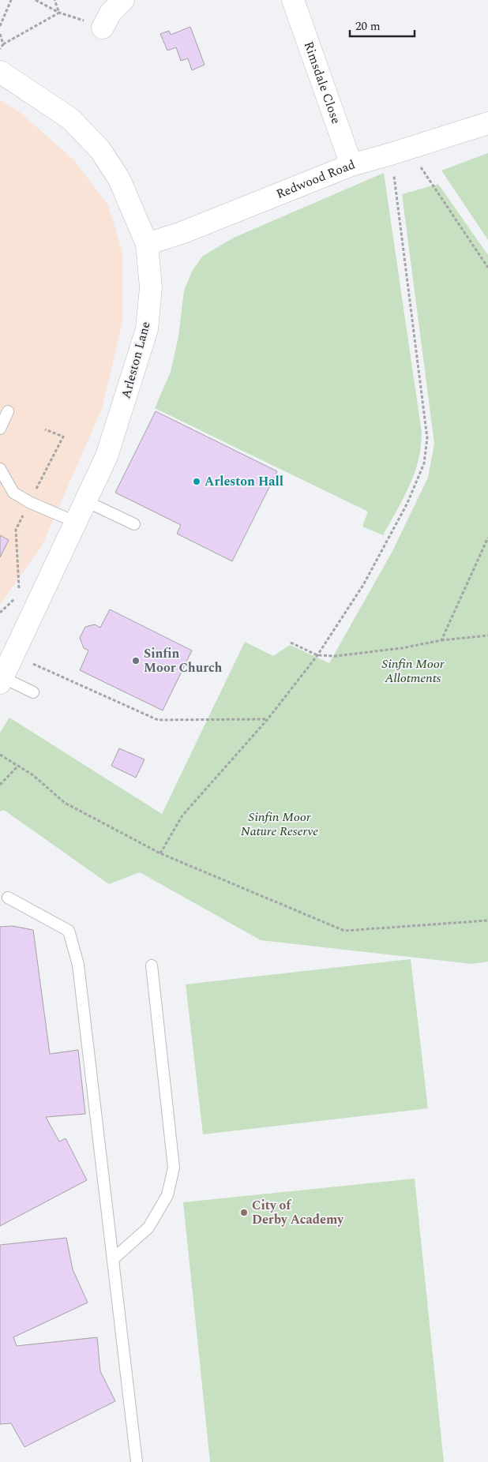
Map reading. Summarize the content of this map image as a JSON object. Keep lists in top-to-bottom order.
{
  "streets": {
    "street": ["Rimsdale Close", "Redwood Road", "Arleston Lane"]
  },
  "crossings": [
    ["Rimsdale Close", "Redwood Road"],
    ["Redwood Road", "Arleston Lane"]
  ],
  "parks": ["Sinfin Moor Allotments", "Sinfin Moor Nature Reserve"],
  "places": ["Arleston Hall", "Sinfin Moor Church", "City of Derby Academy"],
  "scale_bar": "20 m"
}
